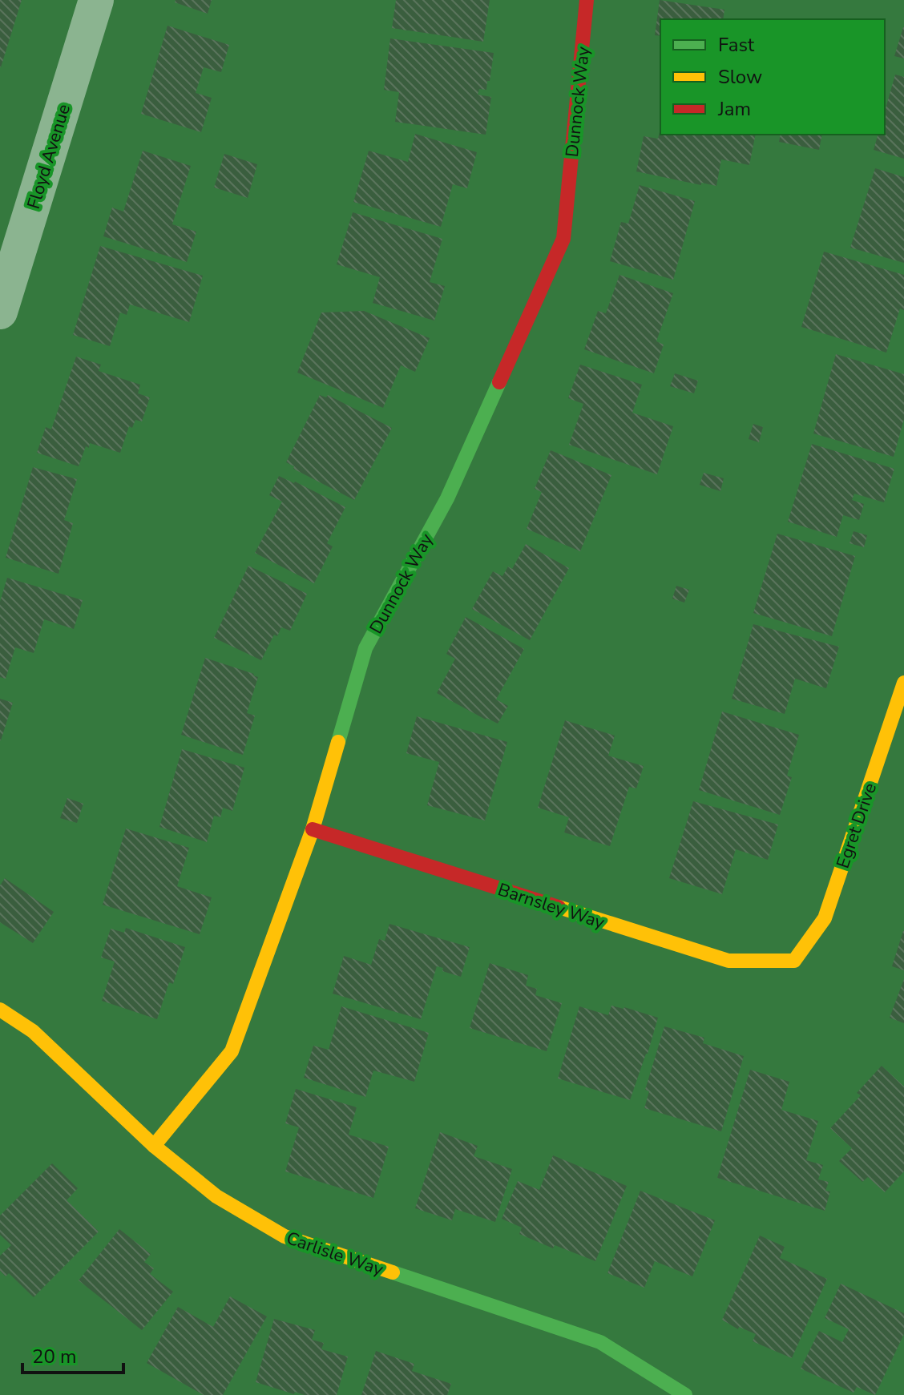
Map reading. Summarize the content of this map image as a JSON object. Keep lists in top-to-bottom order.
{
  "streets": {
    "street": [
      "Dunnock Way",
      "Floyd Avenue",
      "Egret Drive",
      "Barnsley Way",
      "Carlisle Way"
    ]
  },
  "crossings": [
    ["Dunnock Way", "Barnsley Way"],
    ["Dunnock Way", "Carlisle Way"],
    ["Egret Drive", "Barnsley Way"]
  ],
  "legend": ["Fast", "Slow", "Jam"],
  "scale_bar": "20 m"
}
